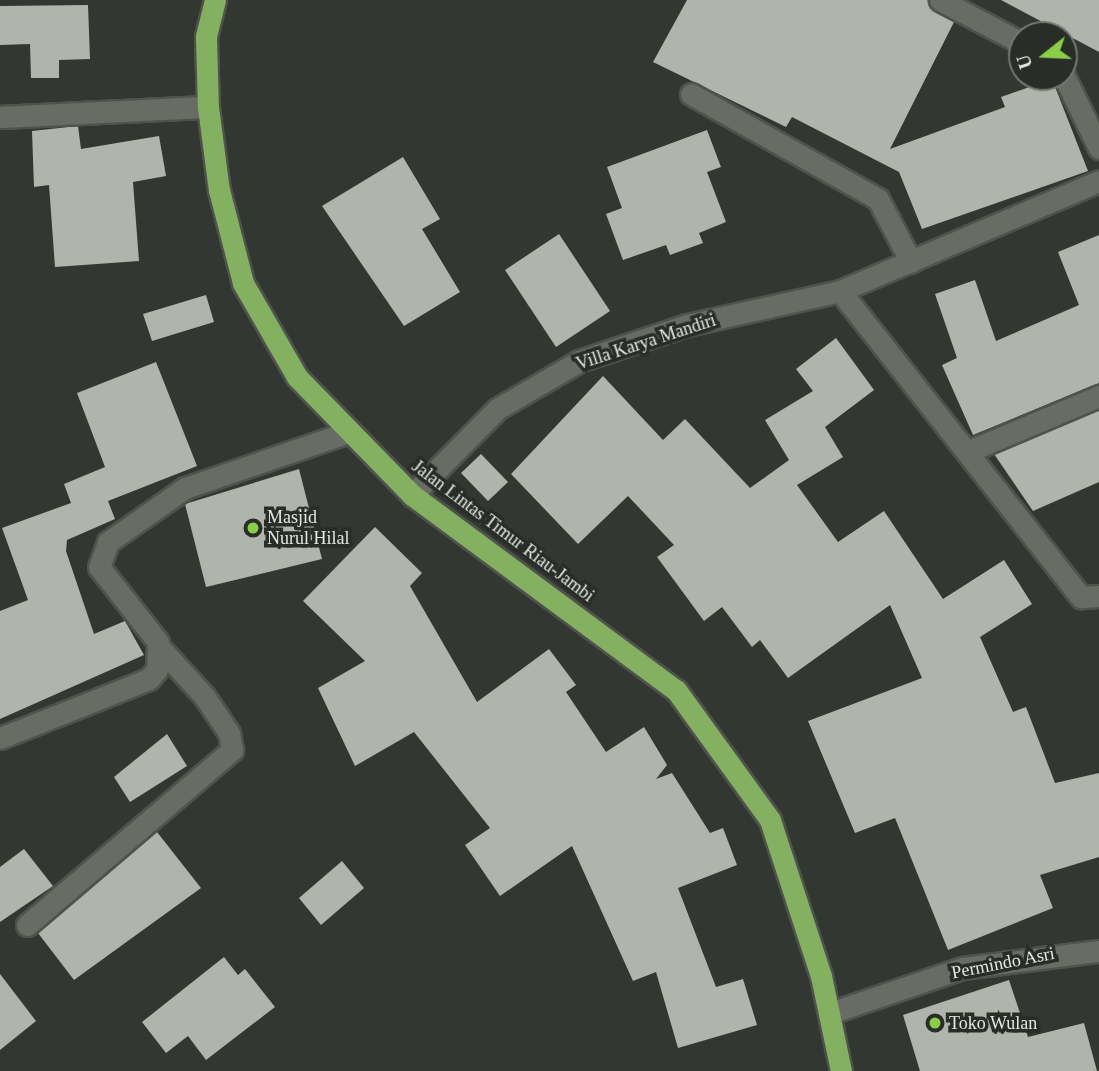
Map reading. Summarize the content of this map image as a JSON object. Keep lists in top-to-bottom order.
{
  "streets": {
    "highway": ["Jalan Lintas Timur Riau-Jambi"],
    "street": ["Villa Karya Mandiri", "Permindo Asri"]
  },
  "crossings": [
    ["Villa Karya Mandiri", "Jalan Lintas Timur Riau-Jambi"],
    ["Jalan Lintas Timur Riau-Jambi", "Permindo Asri"]
  ],
  "places": ["Masjid Nurul Hilal", "Toko Wulan"],
  "north": "left"
}
